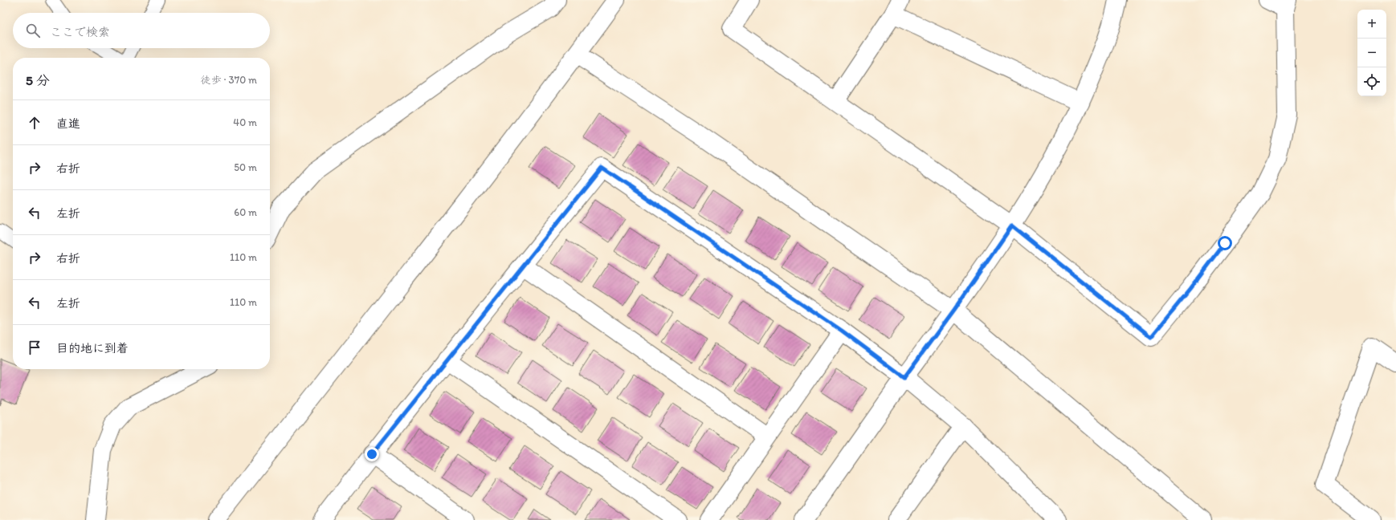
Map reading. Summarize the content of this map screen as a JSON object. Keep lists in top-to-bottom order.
{
  "page": {
    "map_buttons": ["+", "−"],
    "search": "ここで検索",
    "heading": ["5 分", "徒歩 · 370 m"],
    "list": [
      ["直進", "40 m"],
      ["右折", "50 m"],
      ["左折", "60 m"],
      ["右折", "110 m"],
      ["左折", "110 m"],
      "目的地に到着"
    ]
  }
}
